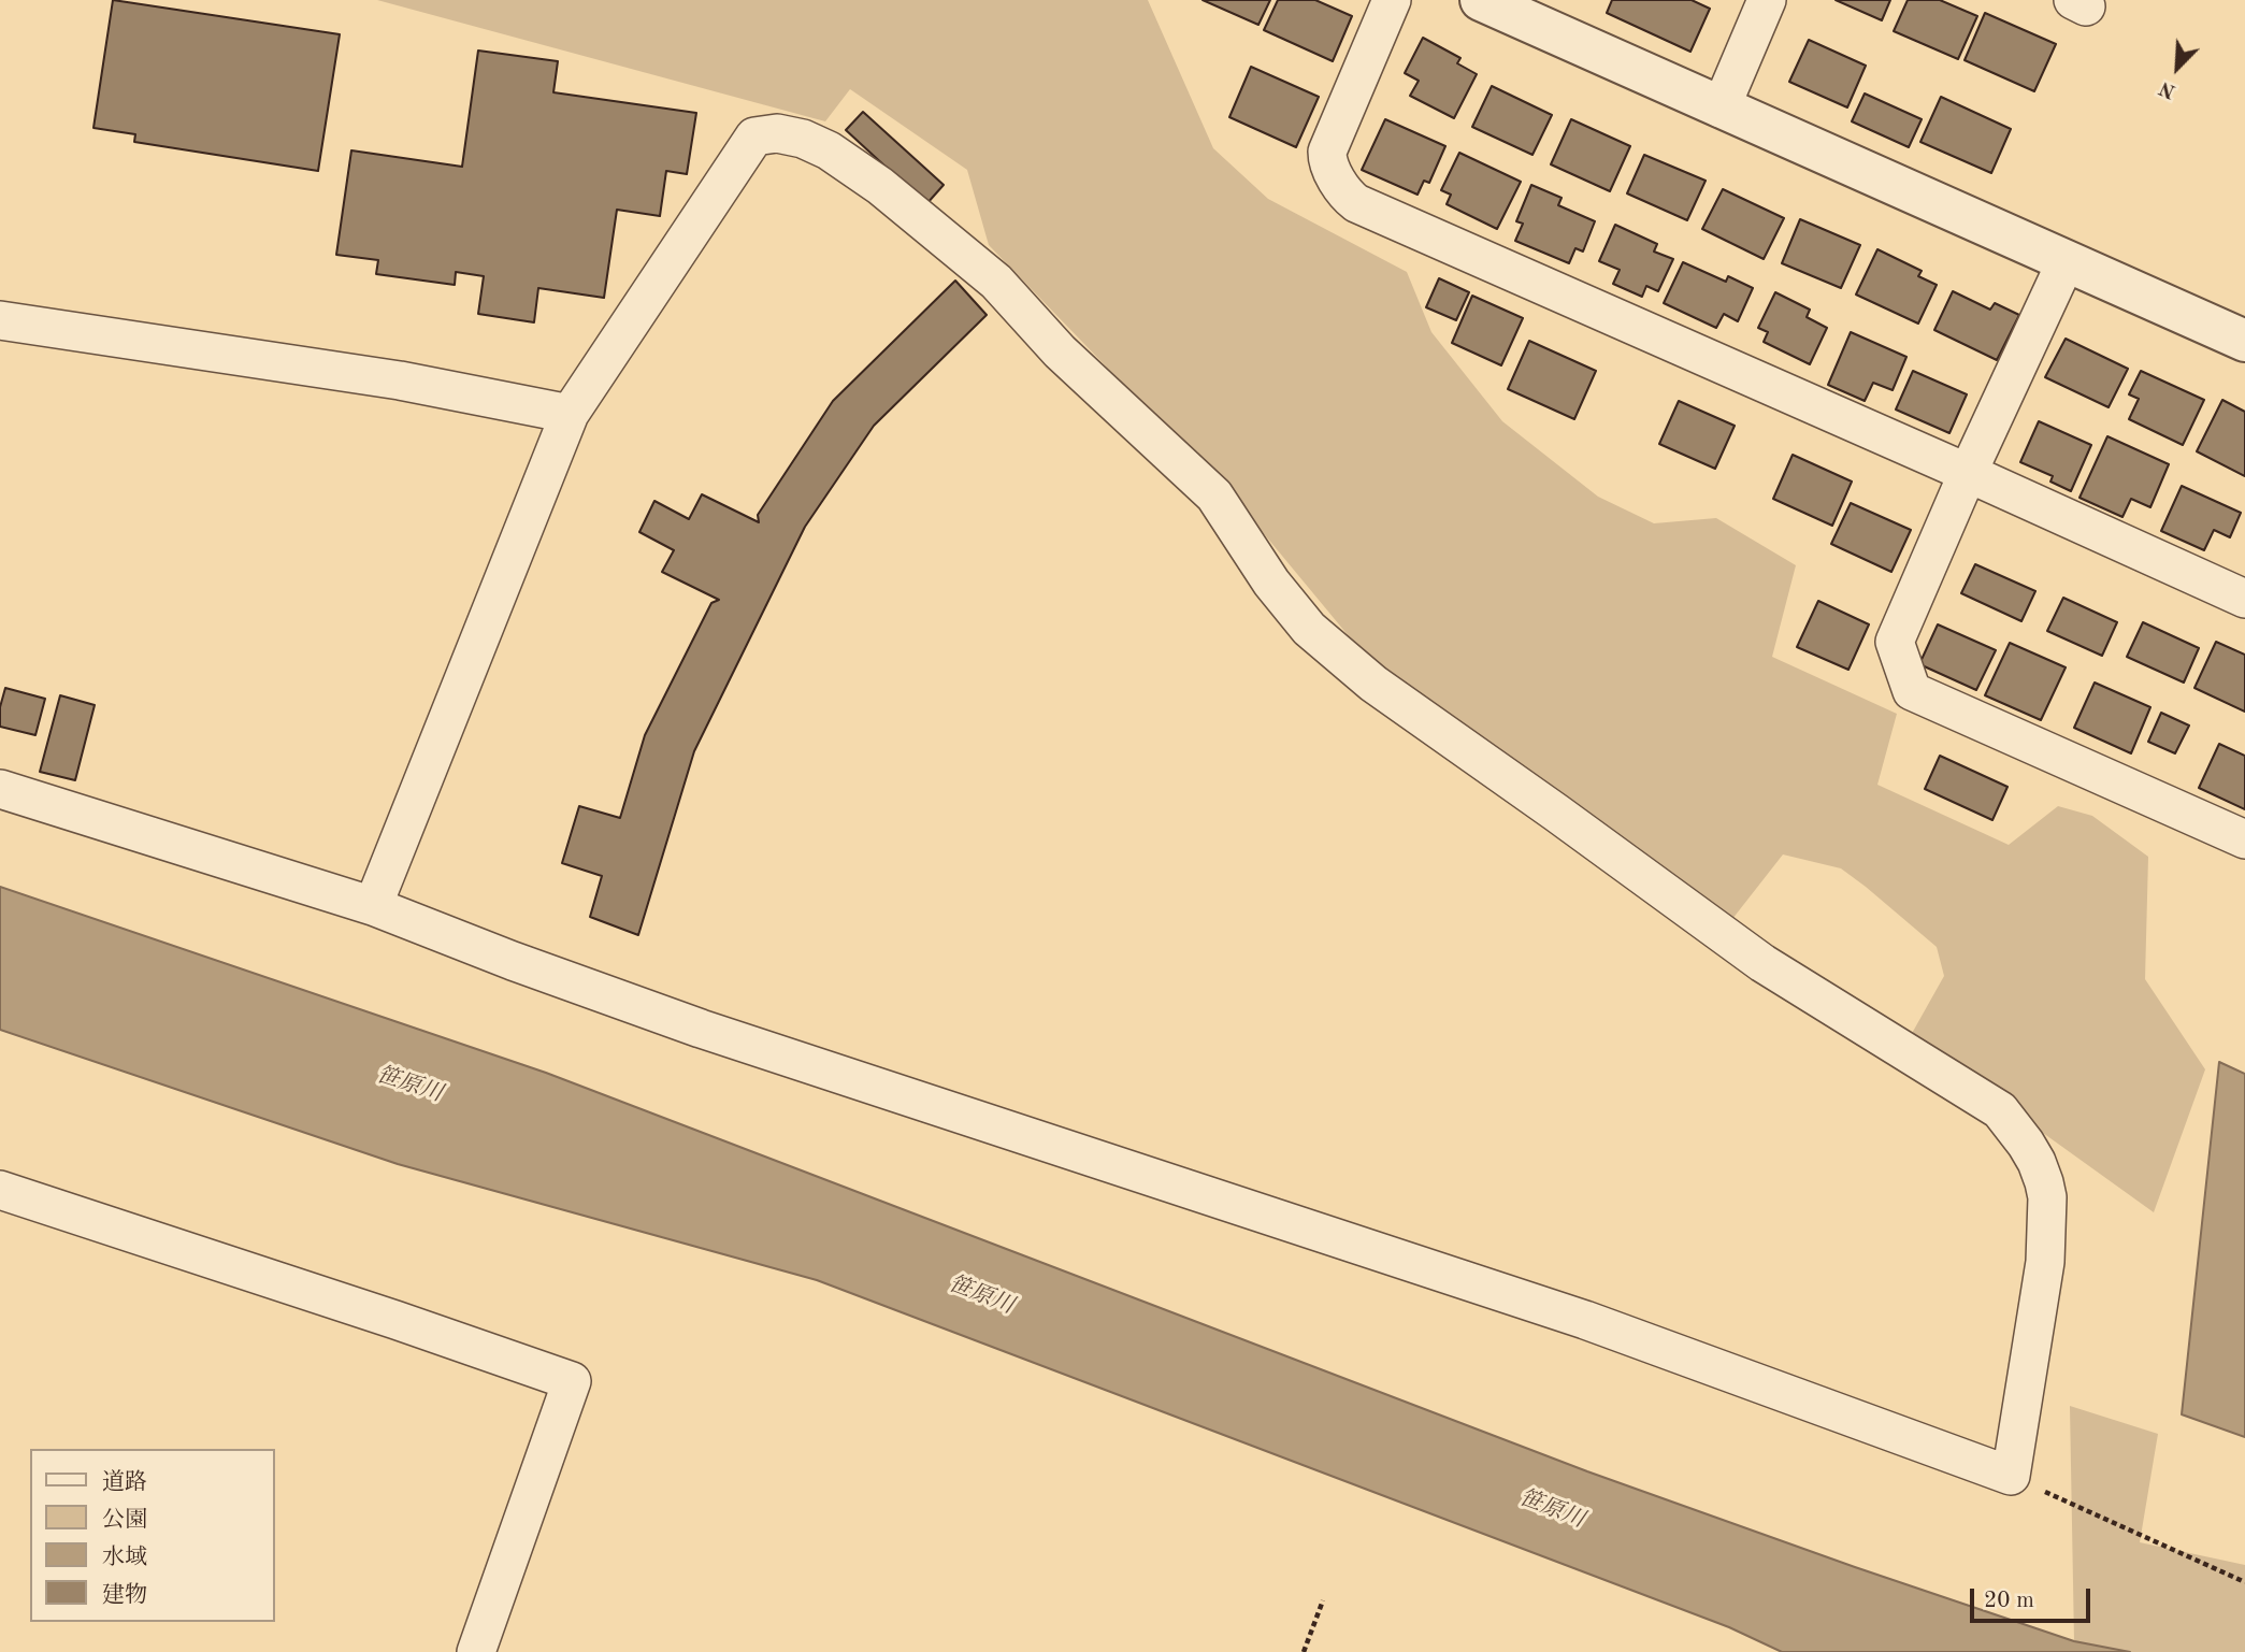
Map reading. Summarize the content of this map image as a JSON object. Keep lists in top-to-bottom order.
{
  "water": ["笹原川"],
  "legend": [
    "道路",
    "公園",
    "水域",
    "建物"
  ],
  "scale_bar": "20 m",
  "north": "bottom left"
}
